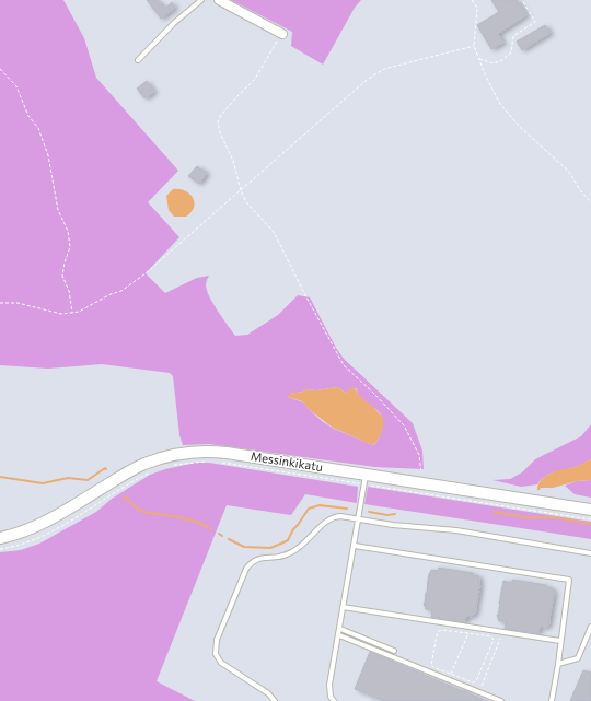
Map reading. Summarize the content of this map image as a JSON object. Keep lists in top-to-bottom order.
{
  "streets": {
    "street": ["Messinkikatu"]
  }
}
